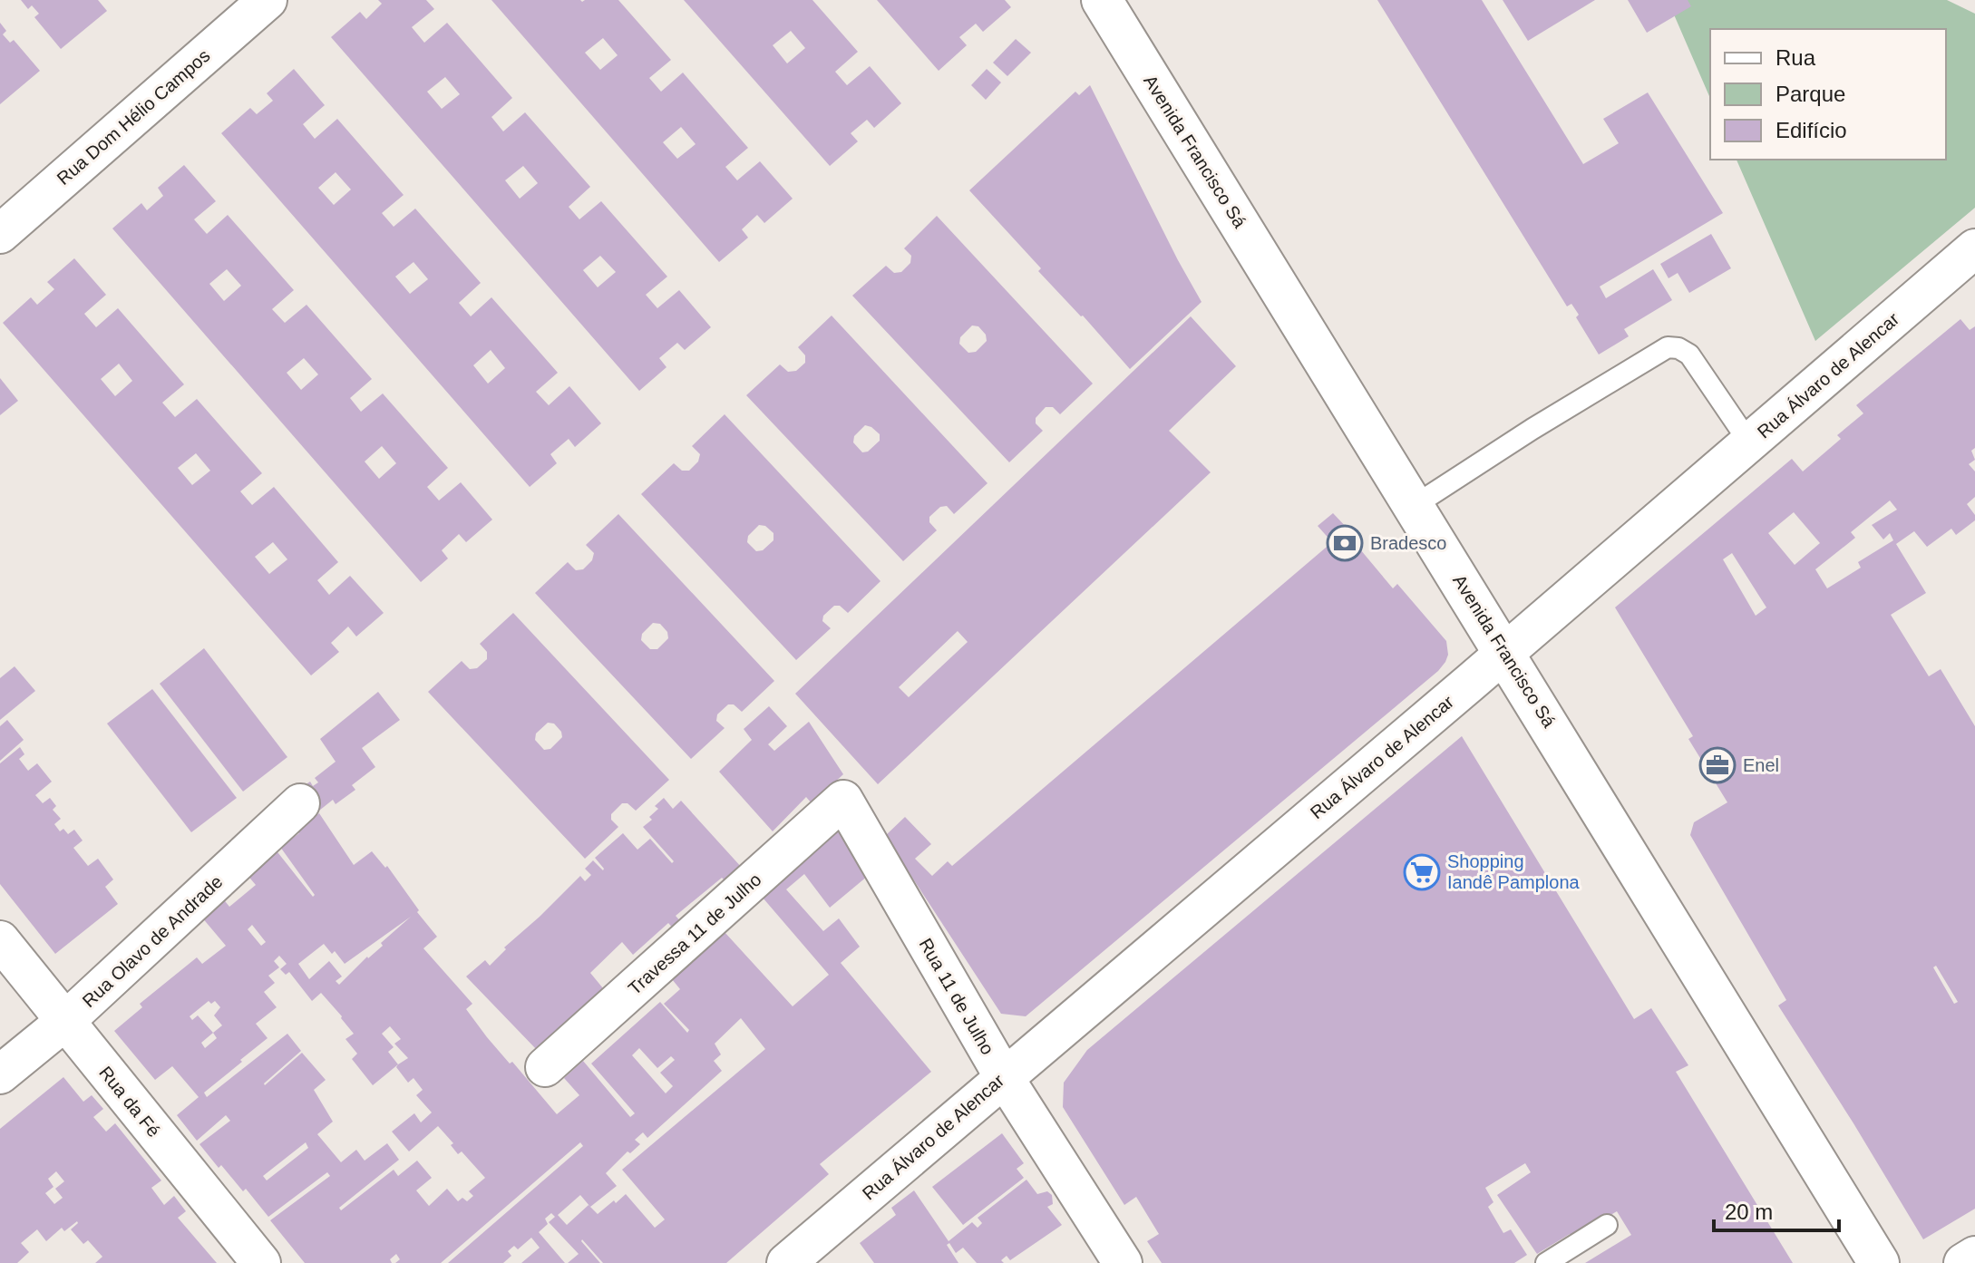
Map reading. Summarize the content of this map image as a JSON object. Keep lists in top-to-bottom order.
{
  "streets": {
    "main road": ["Avenida Francisco Sá"],
    "street": [
      "Rua Dom Hélio Campos",
      "Rua Álvaro de Alencar",
      "Travessa 11 de Julho",
      "Rua Olavo de Andrade",
      "Rua 11 de Julho",
      "Rua da Fé"
    ]
  },
  "crossings": [
    ["Avenida Francisco Sá", "Rua Álvaro de Alencar"],
    ["Rua Álvaro de Alencar", "Rua 11 de Julho"],
    ["Travessa 11 de Julho", "Rua 11 de Julho"],
    ["Rua Olavo de Andrade", "Rua da Fé"]
  ],
  "places": {
    "bank": ["Bradesco"],
    "office": ["Enel"],
    "supermarket": ["Shopping Iandê Pamplona"]
  },
  "legend": ["Rua", "Parque", "Edifício"],
  "scale_bar": "20 m"
}
